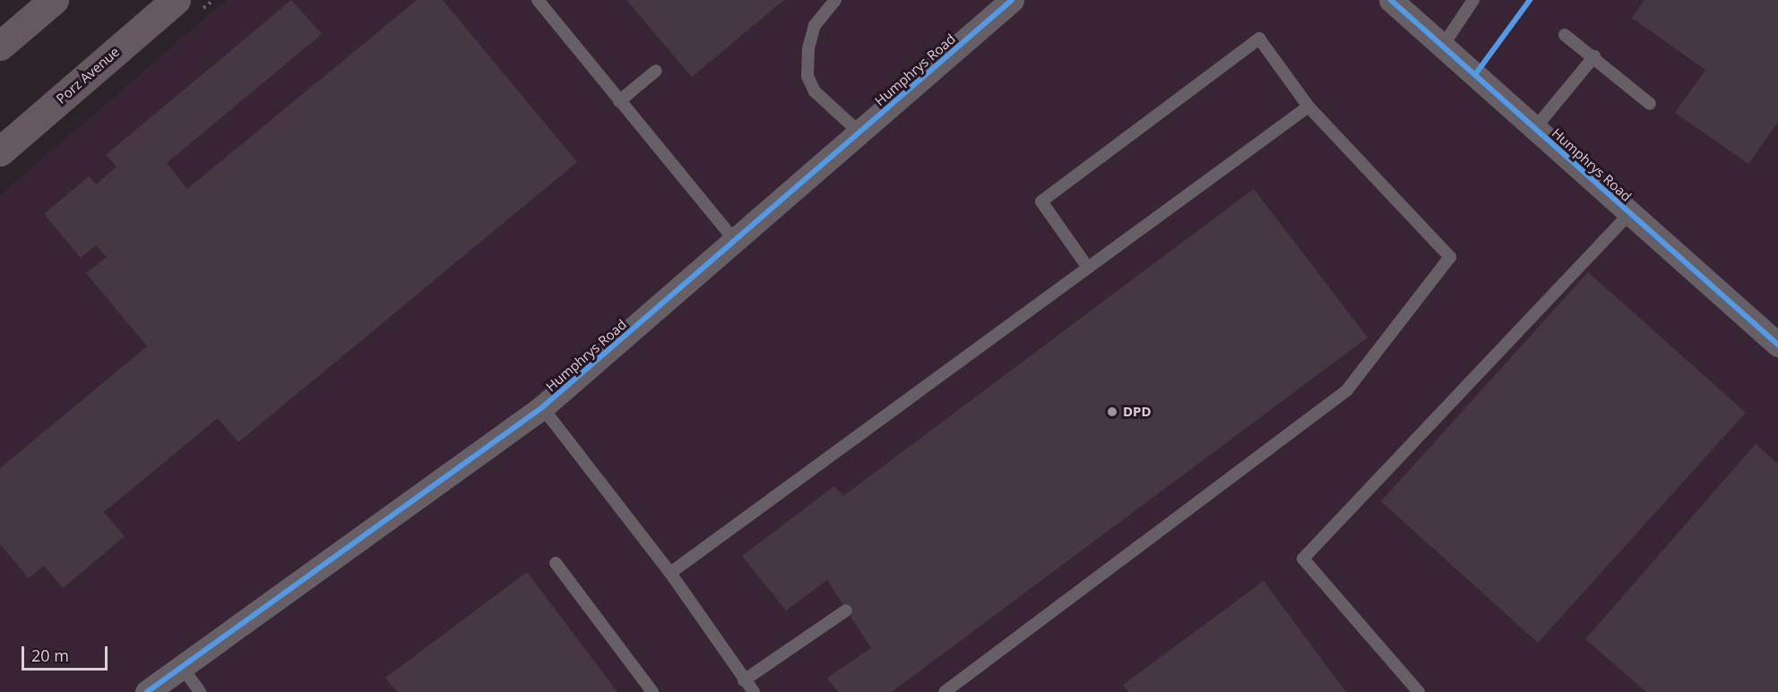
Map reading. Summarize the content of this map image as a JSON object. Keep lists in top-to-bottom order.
{
  "streets": {
    "main road": ["Porz Avenue"],
    "street": ["Humphrys Road"]
  },
  "places": ["DPD"],
  "scale_bar": "20 m"
}
